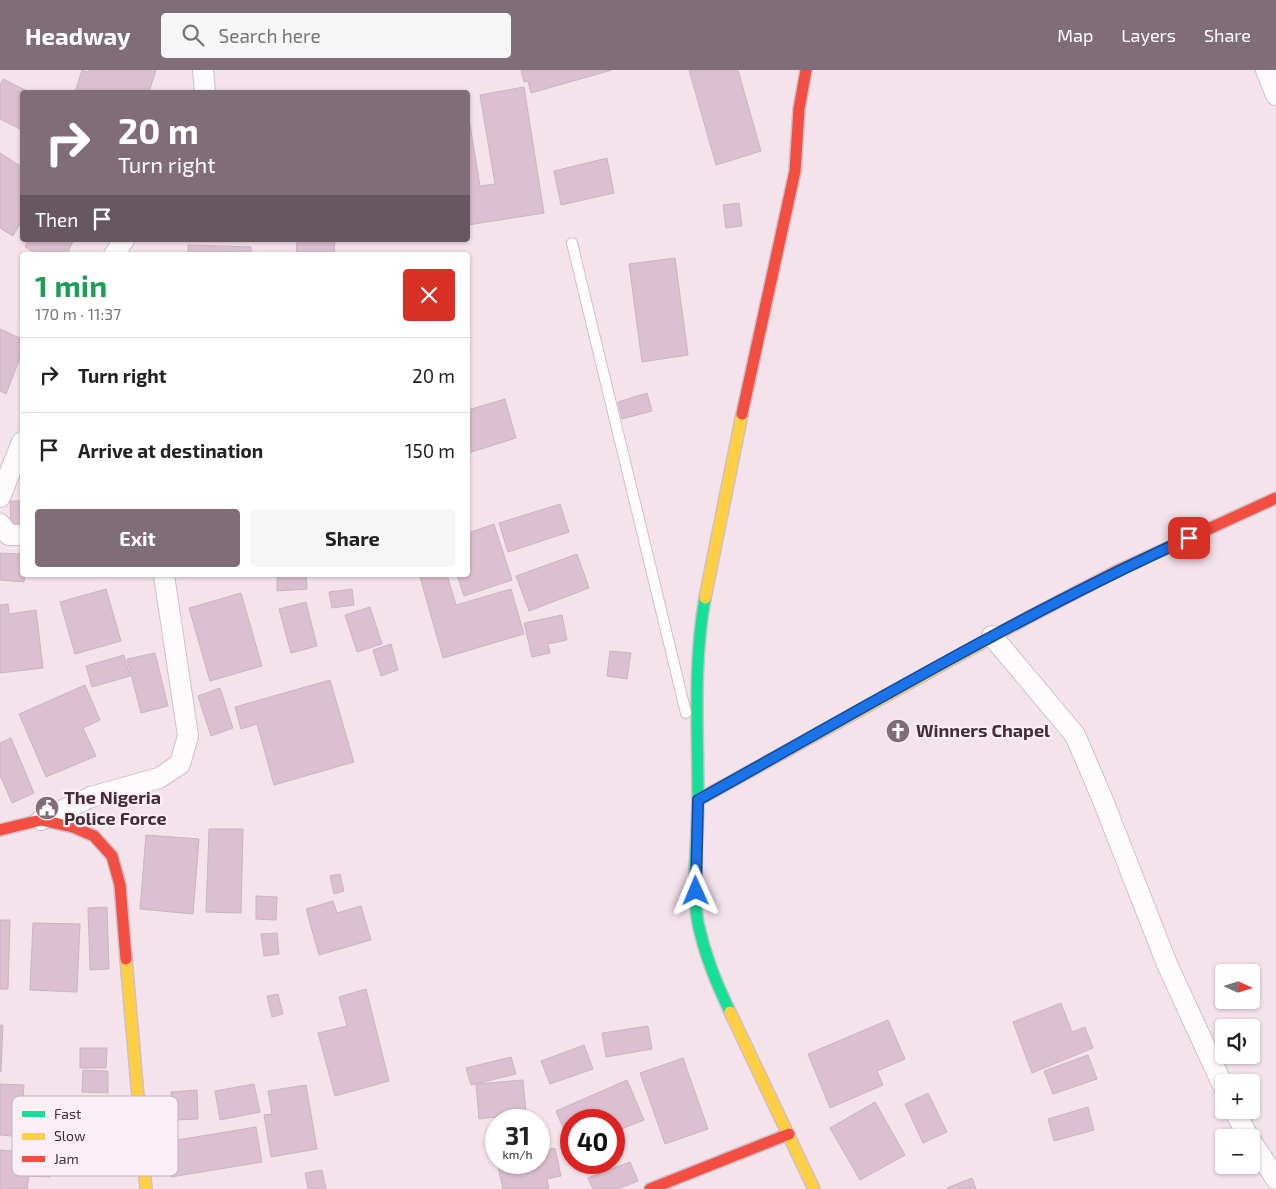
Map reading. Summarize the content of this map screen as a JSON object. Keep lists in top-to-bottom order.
{
  "places": {
    "church": ["Winners Chapel"],
    "public building": ["The Nigeria Police Force"]
  },
  "legend": ["Fast", "Slow", "Jam"],
  "north": "right",
  "page": {
    "header": "Headway",
    "search": "Search here",
    "nav": ["Map", "Layers", "Share"],
    "turn": ["20 m", "Turn right"],
    "then": "Then",
    "heading": ["1 min", "170 m · 11:37"],
    "list": [
      {
        "name": "Turn right",
        "value": "20 m"
      },
      {
        "name": "Arrive at destination",
        "value": "150 m"
      }
    ],
    "buttons": ["Exit", "Share"],
    "map_buttons": ["+", "−"],
    "speed": "31 km/h",
    "limit": "40"
  }
}
